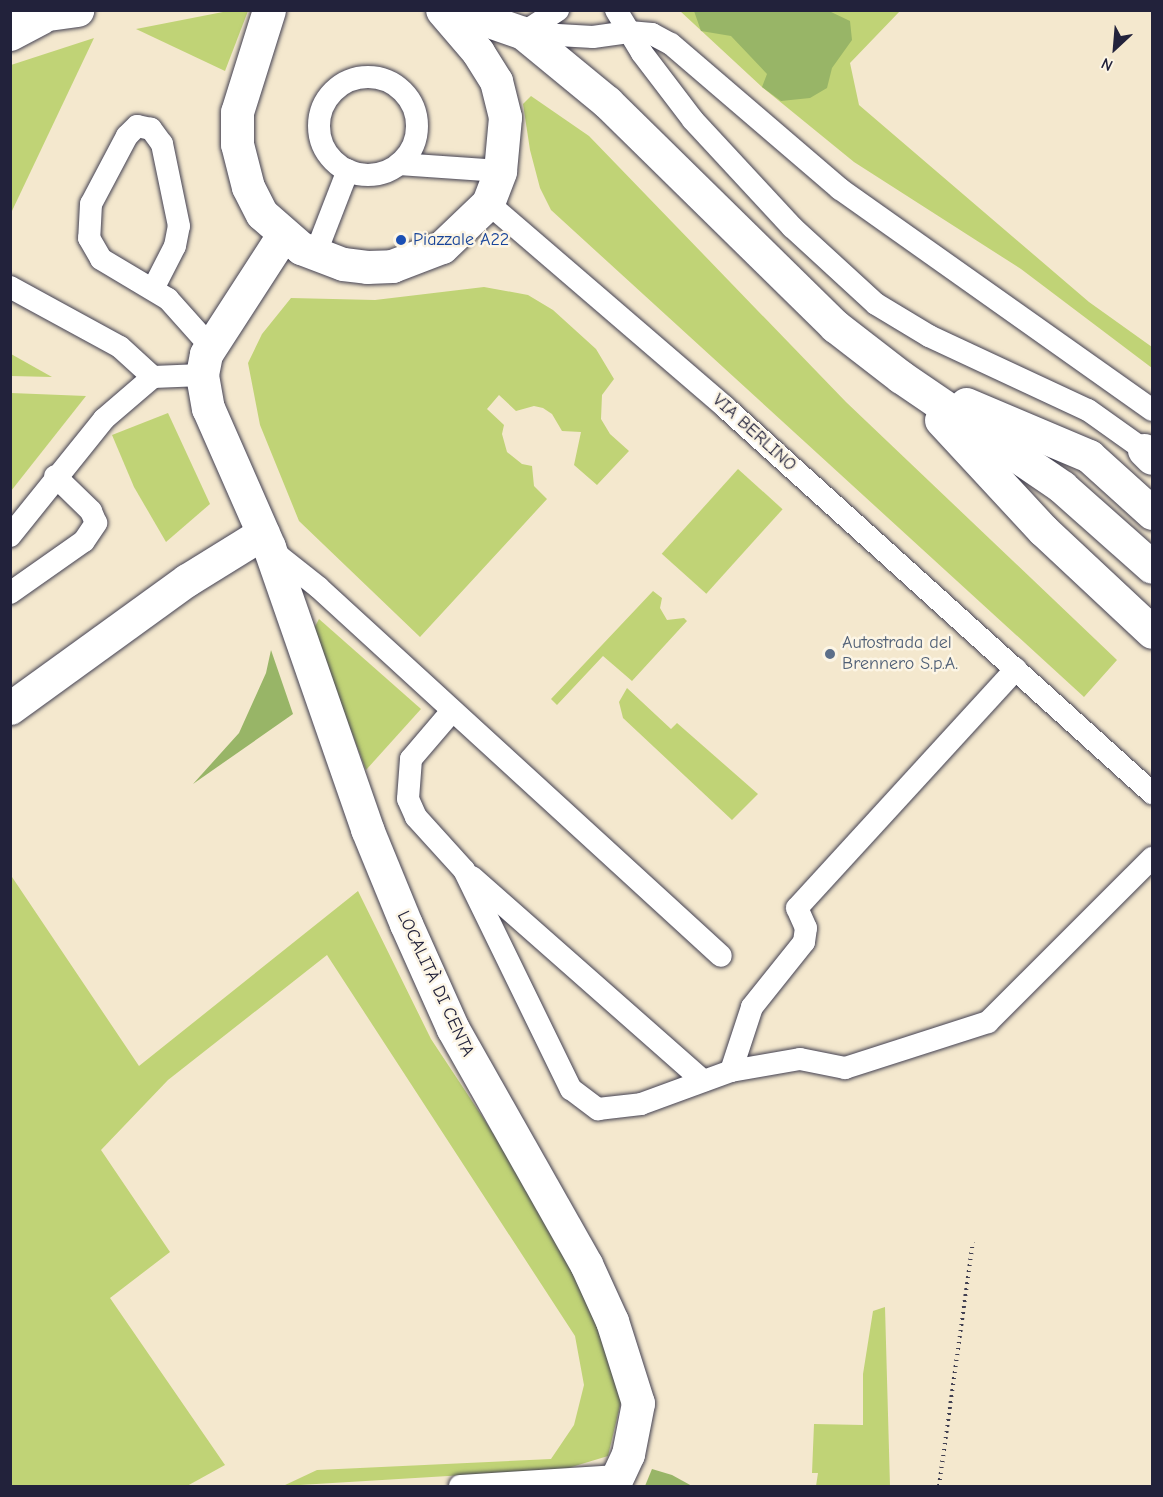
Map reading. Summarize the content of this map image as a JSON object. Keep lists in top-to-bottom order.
{
  "streets": {
    "main road": ["LOCALITÀ DI CENTA"],
    "lane": ["VIA BERLINO"]
  },
  "places": ["Piazzale A22", "Autostrada del Brennero S.p.A."],
  "north": "bottom left"
}
